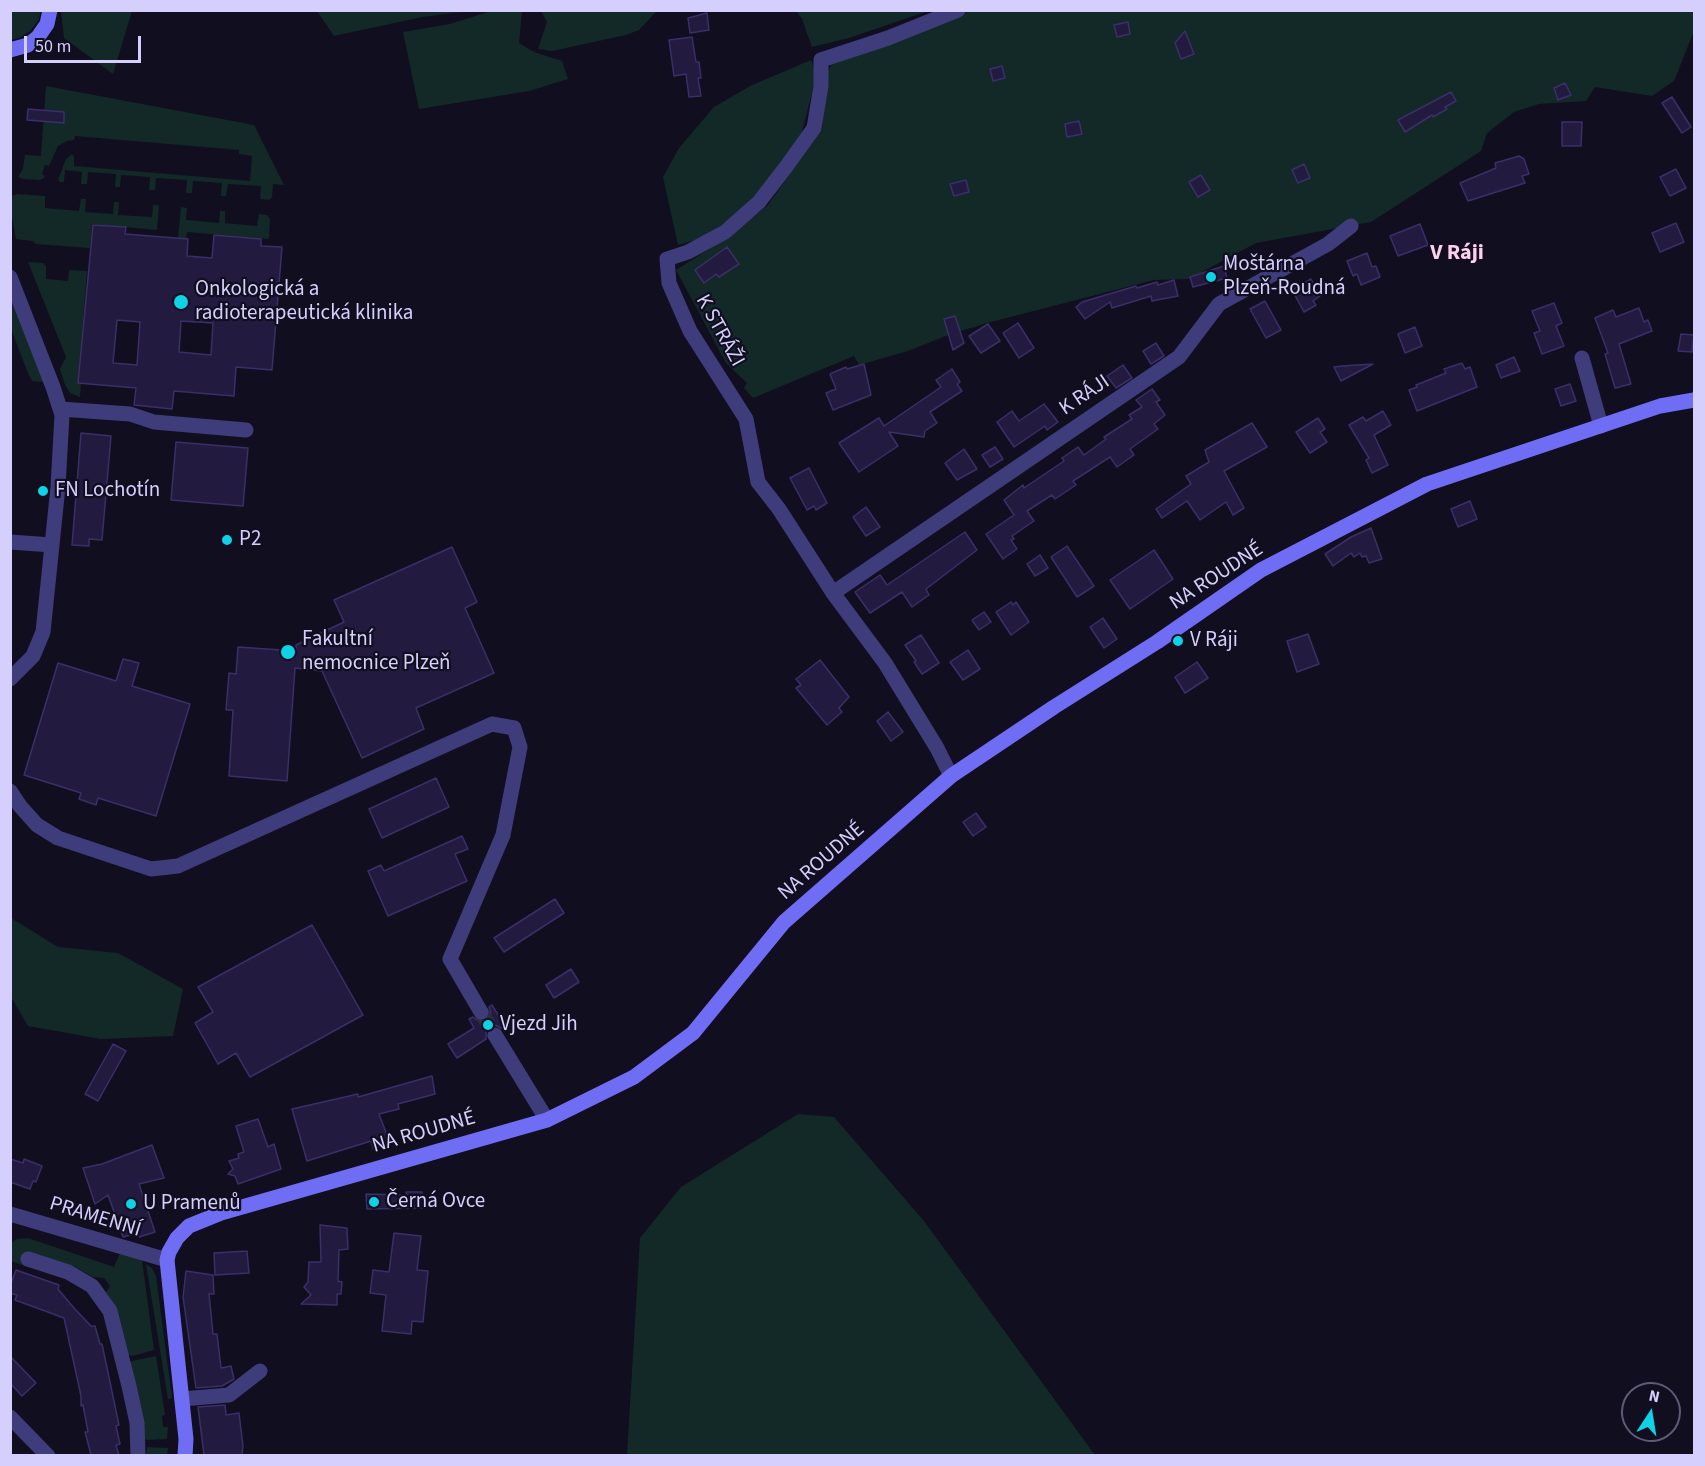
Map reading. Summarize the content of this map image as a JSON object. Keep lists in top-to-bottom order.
{
  "streets": {
    "street": [
      "K STRÁŽI",
      "K RÁJI",
      "NA ROUDNÉ",
      "PRAMENNÍ"
    ]
  },
  "crossings": [
    ["K STRÁŽI", "K RÁJI"],
    ["K STRÁŽI", "NA ROUDNÉ"],
    ["NA ROUDNÉ", "PRAMENNÍ"]
  ],
  "districts": ["V Ráji"],
  "places": [
    "Moštárna Plzeň-Roudná",
    "Onkologická a radioterapeutická klinika",
    "FN Lochotín",
    "P2",
    "V Ráji",
    "Fakultní nemocnice Plzeň",
    "Vjezd Jih",
    "Černá Ovce",
    "U Pramenů"
  ],
  "scale_bar": "50 m",
  "north": "top"
}
